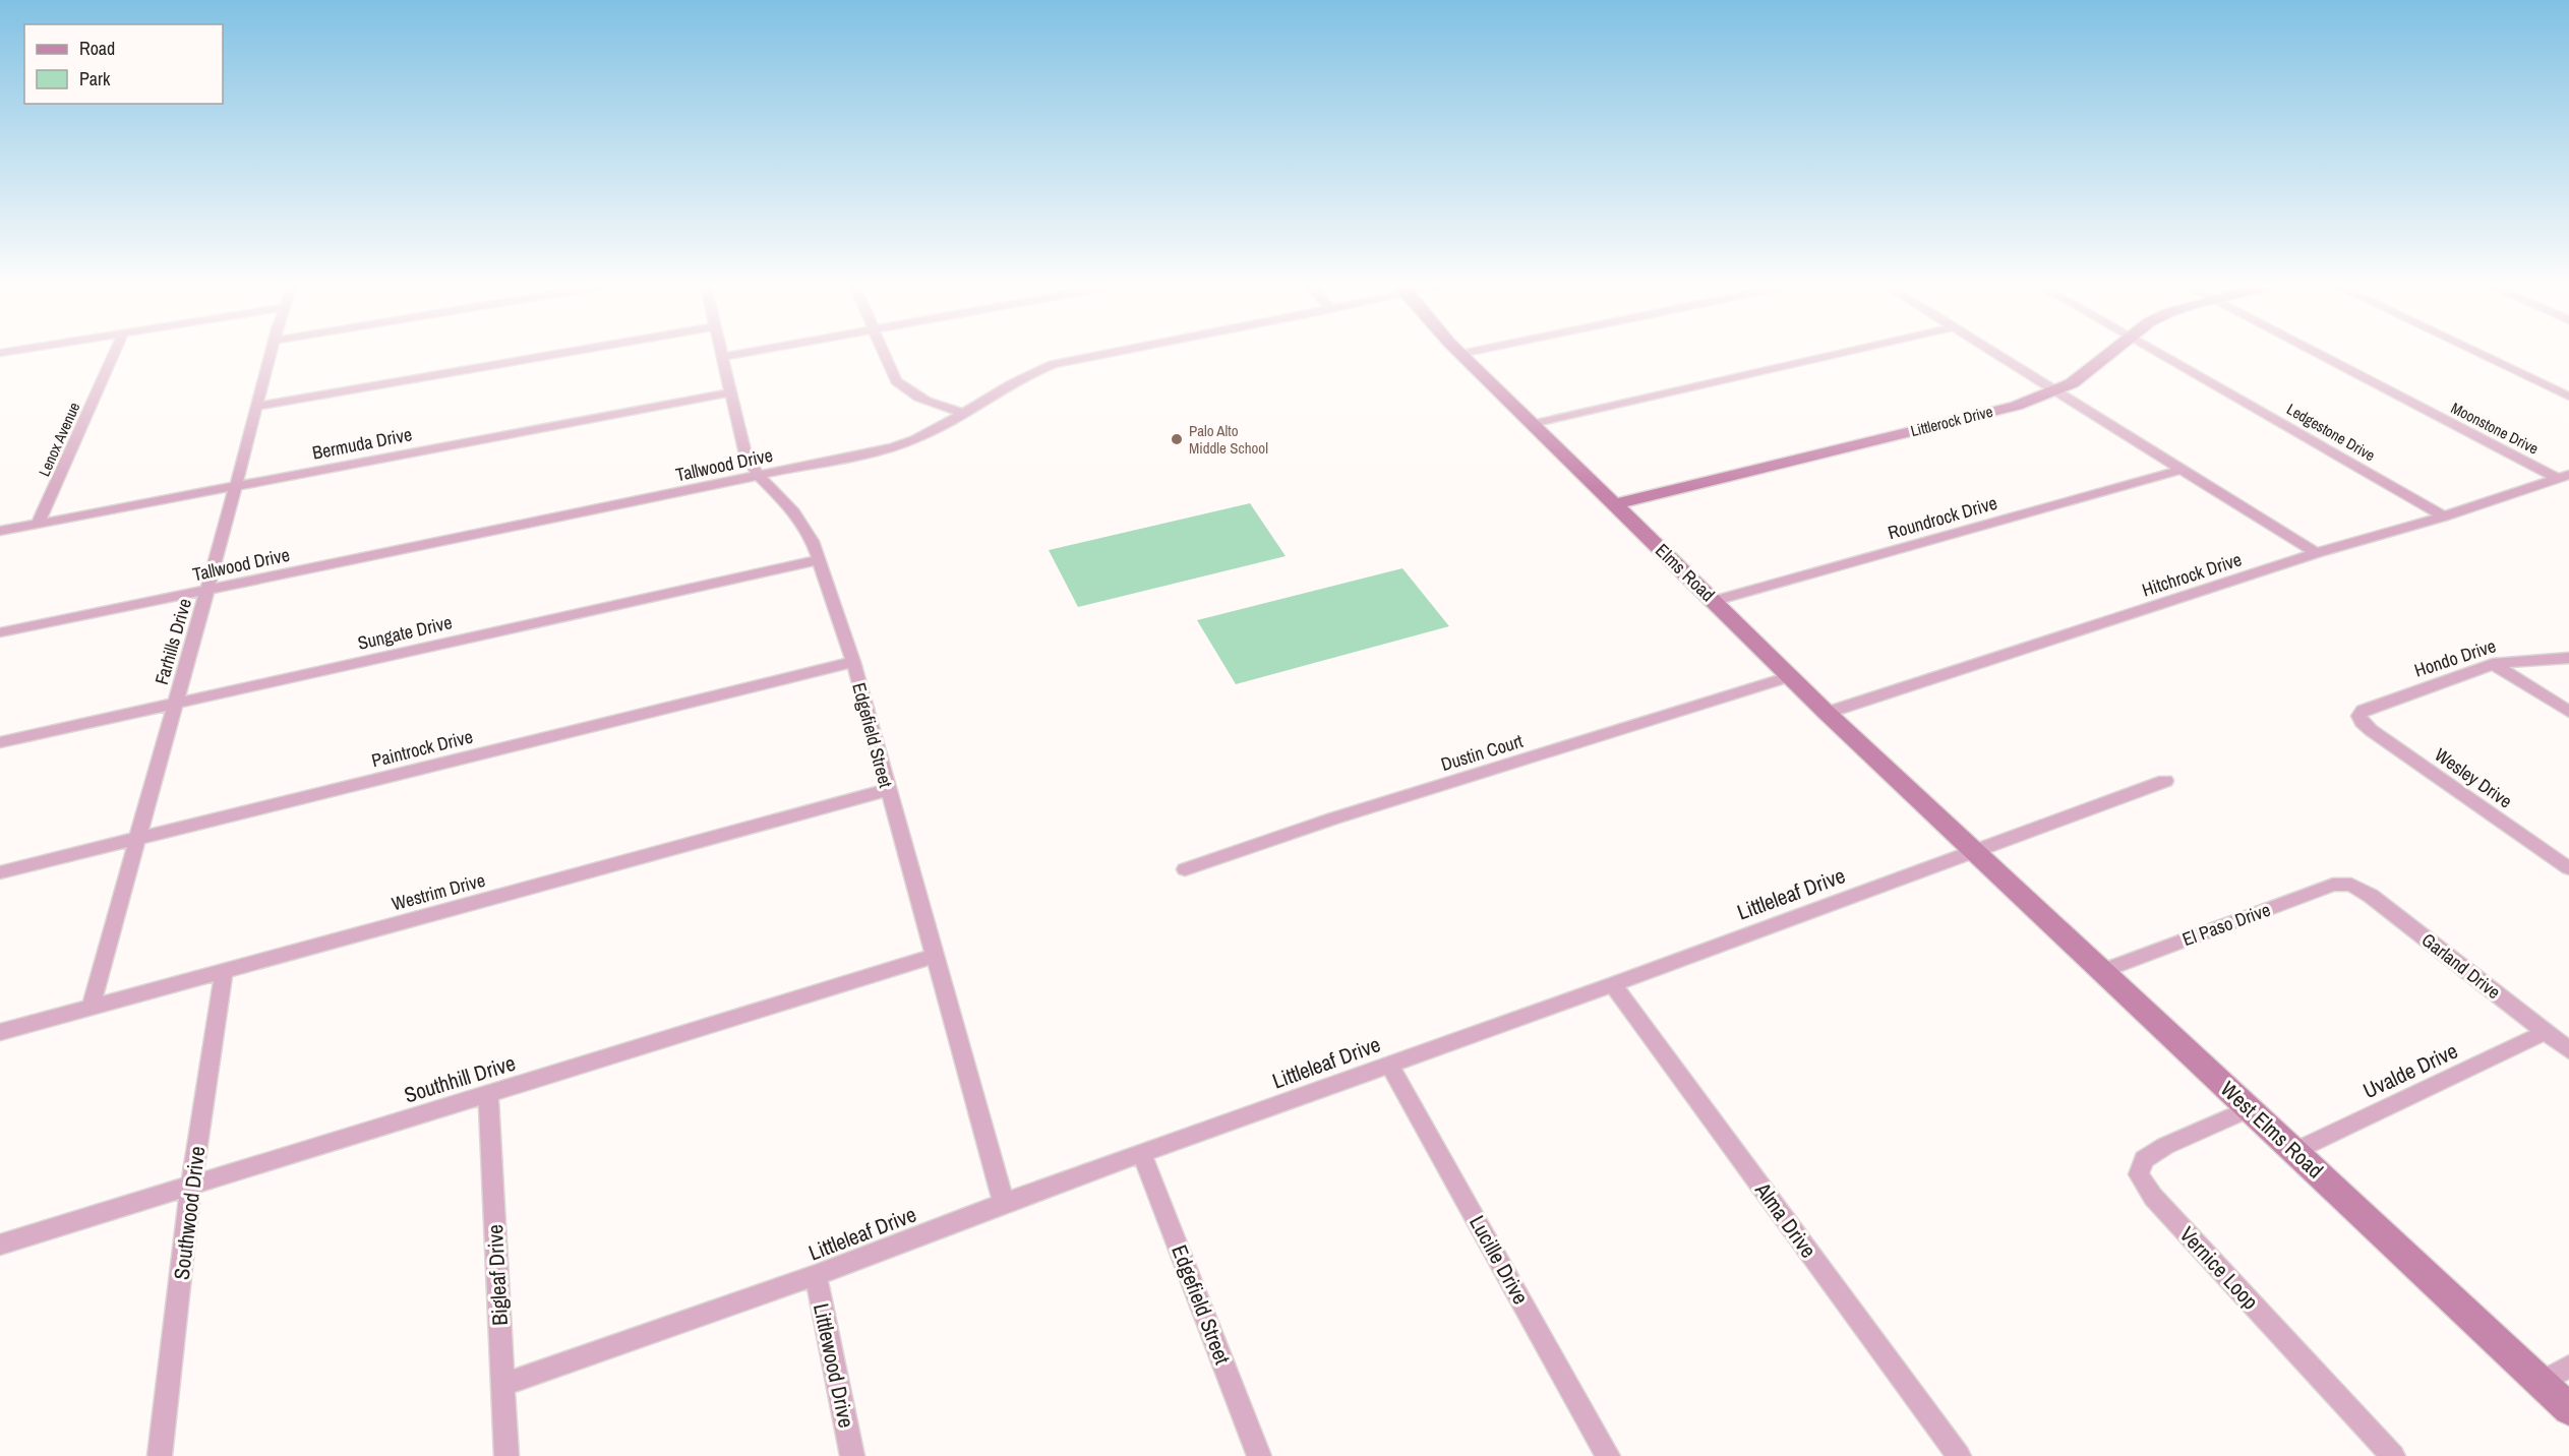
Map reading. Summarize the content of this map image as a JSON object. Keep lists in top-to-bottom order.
{
  "streets": {
    "main road": ["Littlerock Drive", "Elms Road", "West Elms Road"],
    "street": [
      "Moonstone Drive",
      "Ledgestone Drive",
      "Lenox Avenue",
      "Bermuda Drive",
      "Tallwood Drive",
      "Roundrock Drive",
      "Hitchrock Drive",
      "Sungate Drive",
      "Farhills Drive",
      "Hondo Drive",
      "Edgefield Street",
      "Paintrock Drive",
      "Dustin Court",
      "Wesley Drive",
      "Westrim Drive",
      "Littleleaf Drive",
      "El Paso Drive",
      "Garland Drive",
      "Uvalde Drive",
      "Southhill Drive",
      "Southwood Drive",
      "Alma Drive",
      "Lucille Drive",
      "Vernice Loop",
      "Bigleaf Drive",
      "Littlewood Drive"
    ]
  },
  "crossings": [
    ["Littlerock Drive", "Elms Road"],
    ["Moonstone Drive", "Hitchrock Drive"],
    ["Ledgestone Drive", "Hitchrock Drive"],
    ["Lenox Avenue", "Bermuda Drive"],
    ["Bermuda Drive", "Farhills Drive"],
    ["Bermuda Drive", "Edgefield Street"],
    ["Tallwood Drive", "Farhills Drive"],
    ["Tallwood Drive", "Edgefield Street"],
    ["Roundrock Drive", "Elms Road"],
    ["Elms Road", "Hitchrock Drive"],
    ["Elms Road", "Dustin Court"],
    ["Elms Road", "Littleleaf Drive"],
    ["Elms Road", "West Elms Road"],
    ["Sungate Drive", "Farhills Drive"],
    ["Sungate Drive", "Edgefield Street"],
    ["Farhills Drive", "Paintrock Drive"],
    ["Farhills Drive", "Westrim Drive"],
    ["Hondo Drive", "Wesley Drive"],
    ["Edgefield Street", "Paintrock Drive"],
    ["Edgefield Street", "Westrim Drive"],
    ["Edgefield Street", "Littleleaf Drive"],
    ["Edgefield Street", "Southhill Drive"],
    ["Westrim Drive", "Southwood Drive"],
    ["Littleleaf Drive", "West Elms Road"],
    ["Littleleaf Drive", "Alma Drive"],
    ["Littleleaf Drive", "Lucille Drive"],
    ["Littleleaf Drive", "Bigleaf Drive"],
    ["Littleleaf Drive", "Littlewood Drive"],
    ["El Paso Drive", "Garland Drive"],
    ["El Paso Drive", "West Elms Road"],
    ["Garland Drive", "Uvalde Drive"],
    ["Uvalde Drive", "West Elms Road"],
    ["Southhill Drive", "Southwood Drive"],
    ["Southhill Drive", "Bigleaf Drive"],
    ["West Elms Road", "Vernice Loop"]
  ],
  "places": ["Palo Alto Middle School"],
  "legend": ["Road", "Park"]
}
